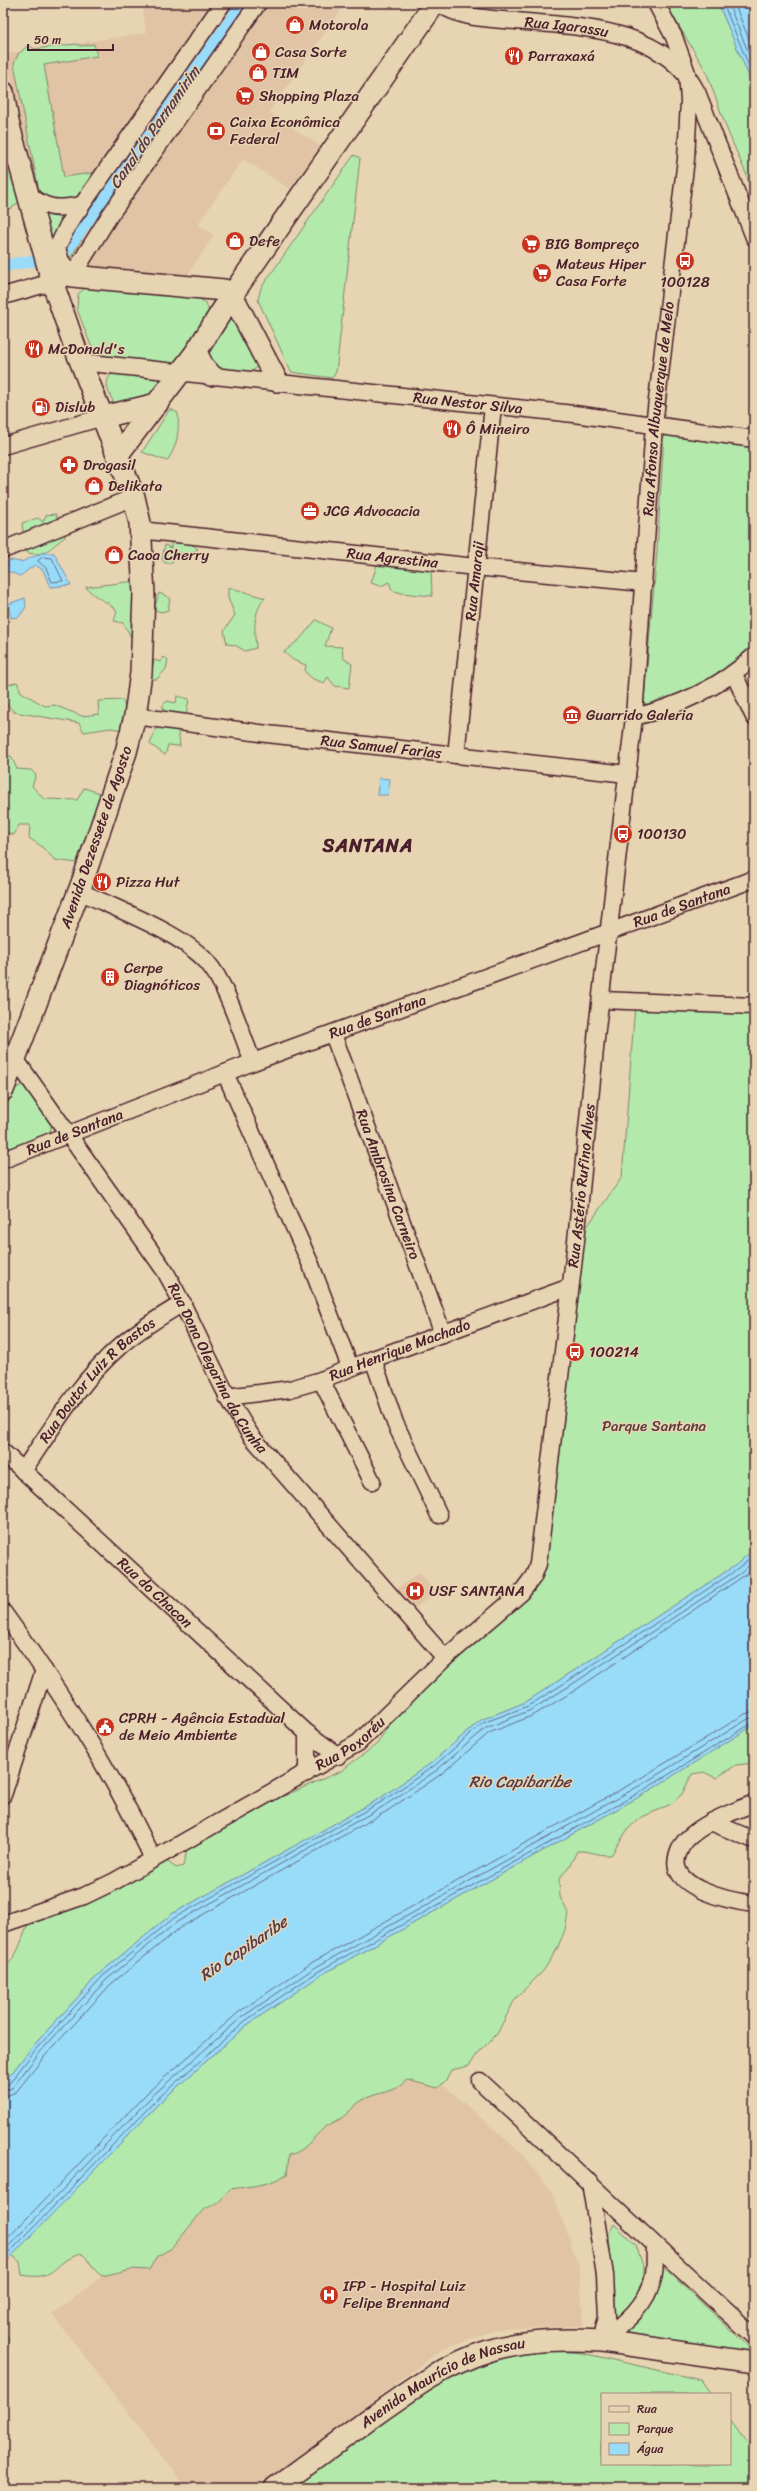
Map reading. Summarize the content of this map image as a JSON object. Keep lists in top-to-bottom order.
{
  "streets": {
    "main road": ["Avenida Dezessete de Agosto", "Avenida Maurício de Nassau"],
    "street": [
      "Rua Igarassu",
      "Rua Nestor Silva",
      "Rua Afonso Albuquerque de Melo",
      "Rua Agrestina",
      "Rua Amaraji",
      "Rua Samuel Farias",
      "Rua de Santana",
      "Rua Ambrosina Carneiro",
      "Rua Astério Rufino Alves",
      "Rua Henrique Machado",
      "Rua Dona Olegarina da Cunha",
      "Rua Doutor Luiz R Bastos",
      "Rua do Chacon",
      "Rua Poxoréu"
    ]
  },
  "crossings": [
    ["Rua Igarassu", "Rua Afonso Albuquerque de Melo"],
    ["Rua Nestor Silva", "Rua Afonso Albuquerque de Melo"],
    ["Rua Nestor Silva", "Rua Amaraji"],
    ["Rua Nestor Silva", "Avenida Dezessete de Agosto"],
    ["Rua Afonso Albuquerque de Melo", "Rua Agrestina"],
    ["Rua Afonso Albuquerque de Melo", "Rua Samuel Farias"],
    ["Rua Afonso Albuquerque de Melo", "Rua Astério Rufino Alves"],
    ["Rua Agrestina", "Rua Amaraji"],
    ["Rua Agrestina", "Avenida Dezessete de Agosto"],
    ["Rua Amaraji", "Rua Samuel Farias"],
    ["Rua Samuel Farias", "Avenida Dezessete de Agosto"],
    ["Rua Samuel Farias", "Rua Astério Rufino Alves"],
    ["Avenida Dezessete de Agosto", "Rua Dona Olegarina da Cunha"],
    ["Rua de Santana", "Rua Ambrosina Carneiro"],
    ["Rua de Santana", "Rua Astério Rufino Alves"],
    ["Rua de Santana", "Rua Dona Olegarina da Cunha"],
    ["Rua Ambrosina Carneiro", "Rua Henrique Machado"],
    ["Rua Astério Rufino Alves", "Rua Henrique Machado"],
    ["Rua Astério Rufino Alves", "Rua Poxoréu"],
    ["Rua Henrique Machado", "Rua Dona Olegarina da Cunha"],
    ["Rua Dona Olegarina da Cunha", "Rua Doutor Luiz R Bastos"],
    ["Rua Dona Olegarina da Cunha", "Rua Poxoréu"],
    ["Rua Doutor Luiz R Bastos", "Rua do Chacon"],
    ["Rua do Chacon", "Rua Poxoréu"]
  ],
  "districts": ["SANTANA"],
  "water": ["Canal do Parnamirim", "Rio Capibaribe"],
  "parks": ["Parque Santana"],
  "places": {
    "shop": [
      "Motorola",
      "Casa Sorte",
      "TIM",
      "Defe",
      "Delikata",
      "Caoa Cherry"
    ],
    "restaurant": [
      "Parraxaxá",
      "McDonald's",
      "Ô Mineiro",
      "Pizza Hut"
    ],
    "supermarket": ["Shopping Plaza", "BIG Bompreço", "Mateus Hiper Casa Forte"],
    "bank": ["Caixa Econômica Federal"],
    "bus stop": ["100128", "100130", "100214"],
    "fuel station": ["Dislub"],
    "pharmacy": ["Drogasil"],
    "office": ["JCG Advocacia"],
    "museum": ["Guarrido Galeria"],
    "building": ["Cerpe Diagnóticos"],
    "hospital": ["USF SANTANA", "IFP - Hospital Luiz Felipe Brennand"],
    "public building": ["CPRH - Agência Estadual de Meio Ambiente"]
  },
  "legend": ["Rua", "Parque", "Água"],
  "scale_bar": "50 m"
}
